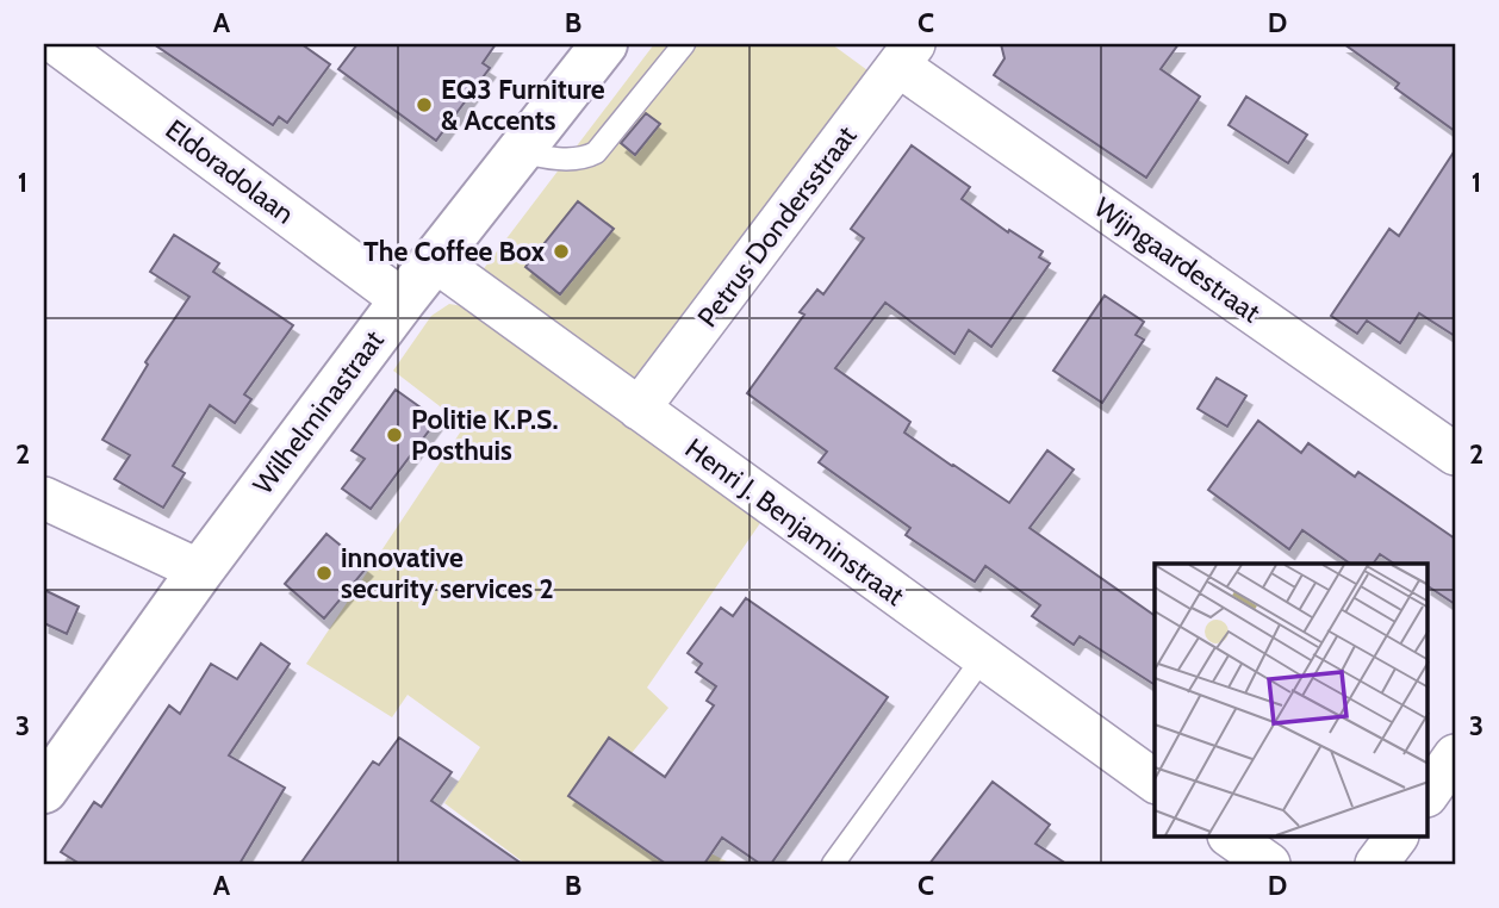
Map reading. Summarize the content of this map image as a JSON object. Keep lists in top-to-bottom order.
{
  "streets": {
    "street": [
      "Eldoradolaan",
      "Petrus Dondersstraat",
      "Wijngaardestraat",
      "Wilhelminastraat",
      "Henri J. Benjaminstraat"
    ]
  },
  "crossings": [
    ["Eldoradolaan", "Wilhelminastraat"],
    ["Petrus Dondersstraat", "Wijngaardestraat"],
    ["Petrus Dondersstraat", "Henri J. Benjaminstraat"],
    ["Wilhelminastraat", "Henri J. Benjaminstraat"]
  ],
  "places": [
    "EQ3 Furniture & Accents",
    "The Coffee Box",
    "Politie K.P.S. Posthuis",
    "innovative security services 2"
  ],
  "grid": {
    "columns": [
      "A",
      "B",
      "C",
      "D"
    ],
    "rows": ["1", "2", "3"]
  }
}
